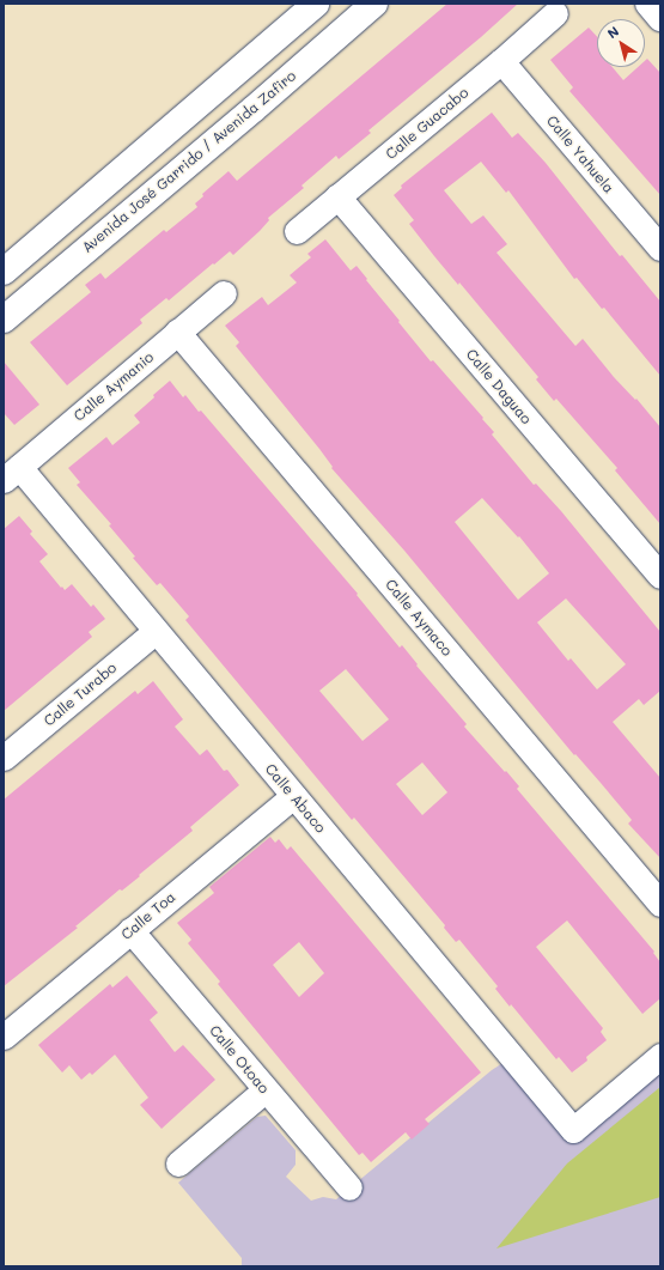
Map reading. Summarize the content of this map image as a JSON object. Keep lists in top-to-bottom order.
{
  "streets": {
    "main road": ["Avenida José Garrido / Avenida Zafiro"],
    "street": [
      "Calle Guacabo",
      "Calle Yahuela",
      "Calle Aymanio",
      "Calle Daguao",
      "Calle Aymaco",
      "Calle Turabo",
      "Calle Abaco",
      "Calle Toa",
      "Calle Otoao"
    ]
  },
  "crossings": [
    ["Calle Guacabo", "Calle Yahuela"],
    ["Calle Guacabo", "Calle Daguao"],
    ["Calle Aymanio", "Calle Aymaco"],
    ["Calle Aymanio", "Calle Abaco"],
    ["Calle Turabo", "Calle Abaco"],
    ["Calle Abaco", "Calle Toa"],
    ["Calle Toa", "Calle Otoao"]
  ],
  "north": "top left"
}
